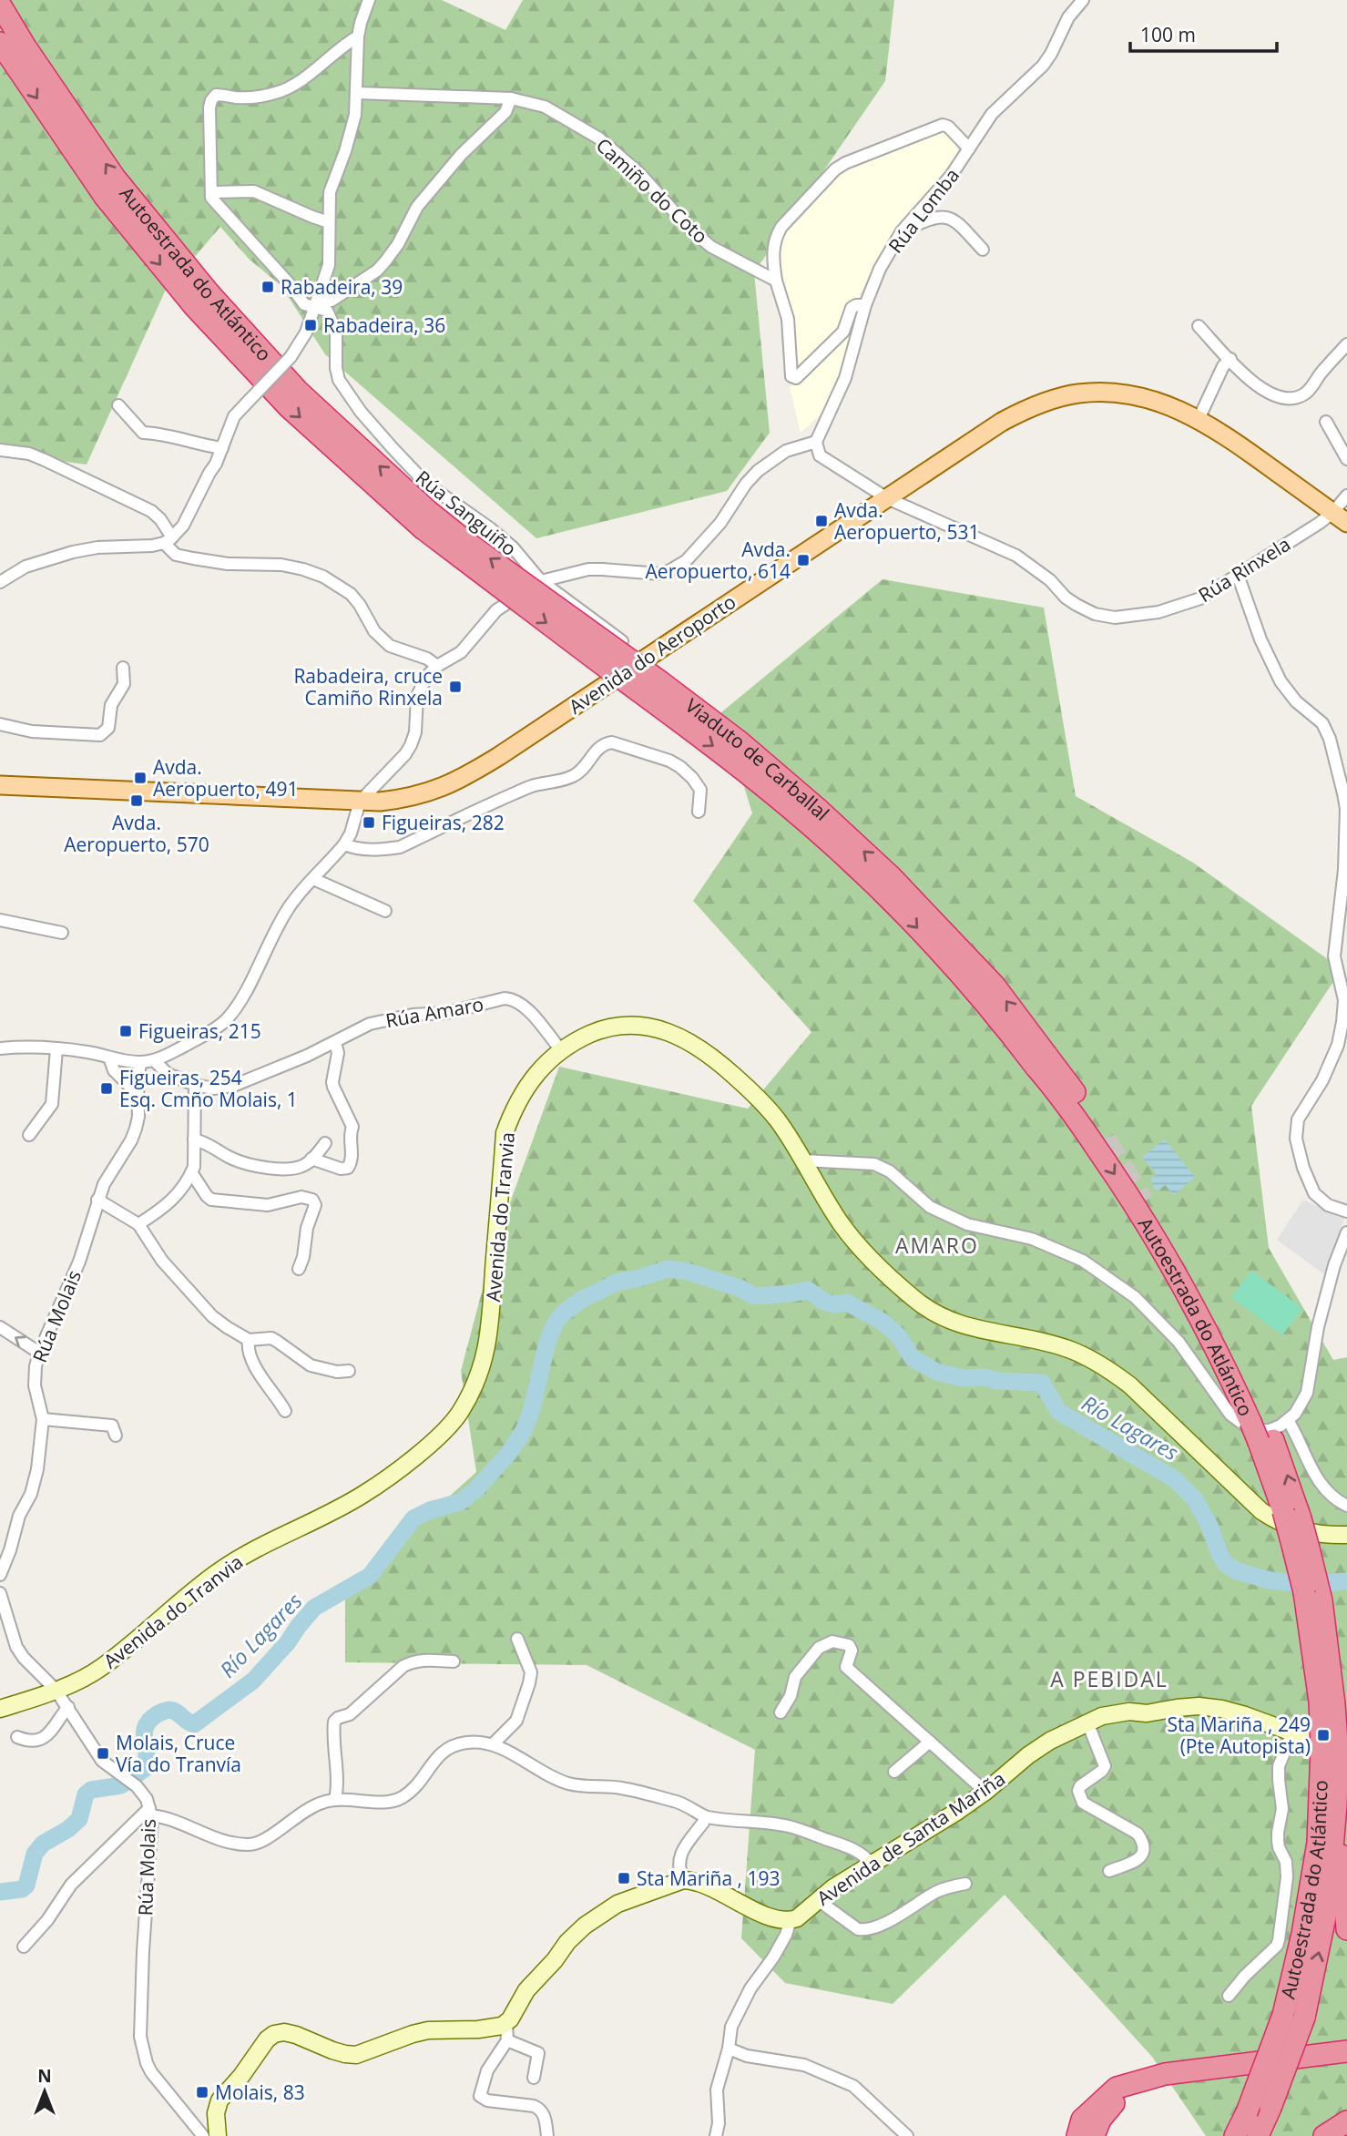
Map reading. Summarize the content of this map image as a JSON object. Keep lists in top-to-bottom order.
{
  "streets": {
    "highway": ["Autoestrada do Atlántico", "Viaduto de Carballal"],
    "main road": ["Avenida do Aeroporto", "Avenida do Tranvia", "Avenida de Santa Mariña"],
    "street": [
      "Camiño do Coto",
      "Rúa Lomba",
      "Rúa Sanguiño",
      "Rúa Rinxela",
      "Rúa Amaro",
      "Rúa Molais"
    ]
  },
  "crossings": [
    ["Rúa Lomba", "Rúa Rinxela"],
    ["Autoestrada do Atlántico", "Viaduto de Carballal"],
    ["Autoestrada do Atlántico", "Avenida de Santa Mariña"],
    ["Rúa Sanguiño", "Avenida do Aeroporto"],
    ["Rúa Rinxela", "Avenida do Aeroporto"],
    ["Rúa Amaro", "Avenida do Tranvia"],
    ["Avenida do Tranvia", "Rúa Molais"]
  ],
  "districts": ["AMARO", "A PEBIDAL"],
  "water": ["Río Lagares"],
  "places": {
    "transit": [
      "Rabadeira, 39",
      "Rabadeira, 36",
      "Avda. Aeropuerto, 531",
      "Avda. Aeropuerto, 614",
      "Rabadeira, cruce Camiño Rinxela",
      "Avda. Aeropuerto, 491",
      "Avda. Aeropuerto, 570",
      "Figueiras, 282",
      "Figueiras, 215",
      "Figueiras, 254 Esq. Cmño Molais, 1",
      "Sta Mariña , 249 (Pte Autopista)",
      "Molais, Cruce Vía do Tranvía",
      "Sta Mariña , 193",
      "Molais, 83"
    ]
  },
  "scale_bar": "100 m",
  "north": "top"
}
